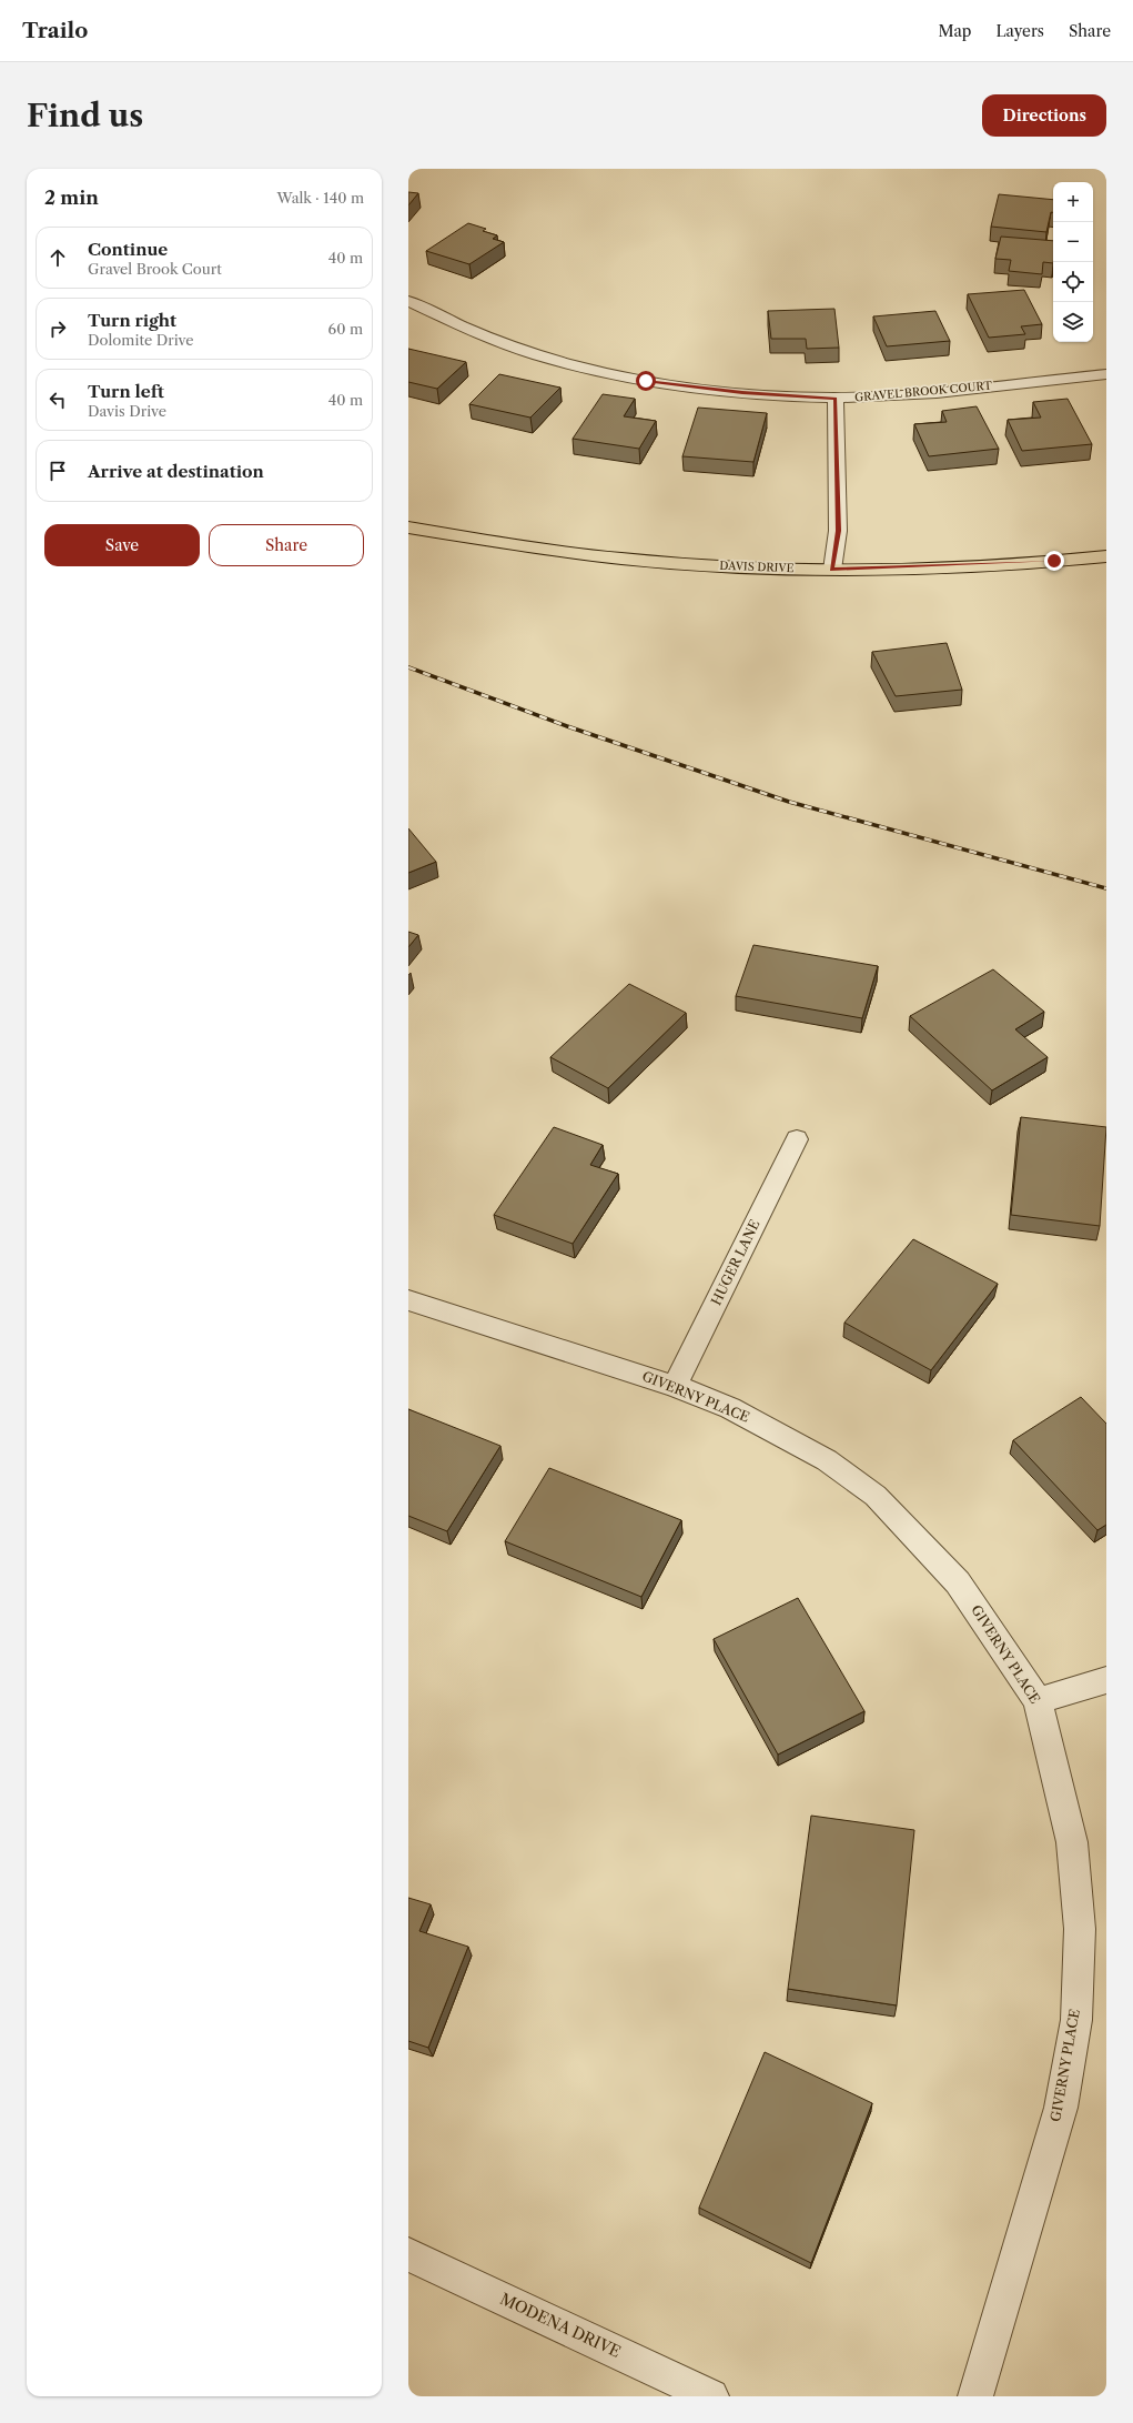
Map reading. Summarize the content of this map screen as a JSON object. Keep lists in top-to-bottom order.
{
  "streets": {
    "main road": ["DAVIS DRIVE"],
    "street": [
      "GRAVEL BROOK COURT",
      "HUGER LANE",
      "GIVERNY PLACE",
      "MODENA DRIVE"
    ]
  },
  "crossings": [
    ["HUGER LANE", "GIVERNY PLACE"]
  ],
  "page": {
    "header": "Trailo",
    "nav": ["Map", "Layers", "Share"],
    "buttons": [
      "Directions",
      ["Save", "Share"]
    ],
    "title": "Find us",
    "heading": ["2 min", "Walk · 140 m"],
    "map_buttons": ["+", "−"],
    "list": [
      ["Continue", "Gravel Brook Court", "40 m"],
      ["Turn right", "Dolomite Drive", "60 m"],
      ["Turn left", "Davis Drive", "40 m"],
      "Arrive at destination"
    ]
  }
}
